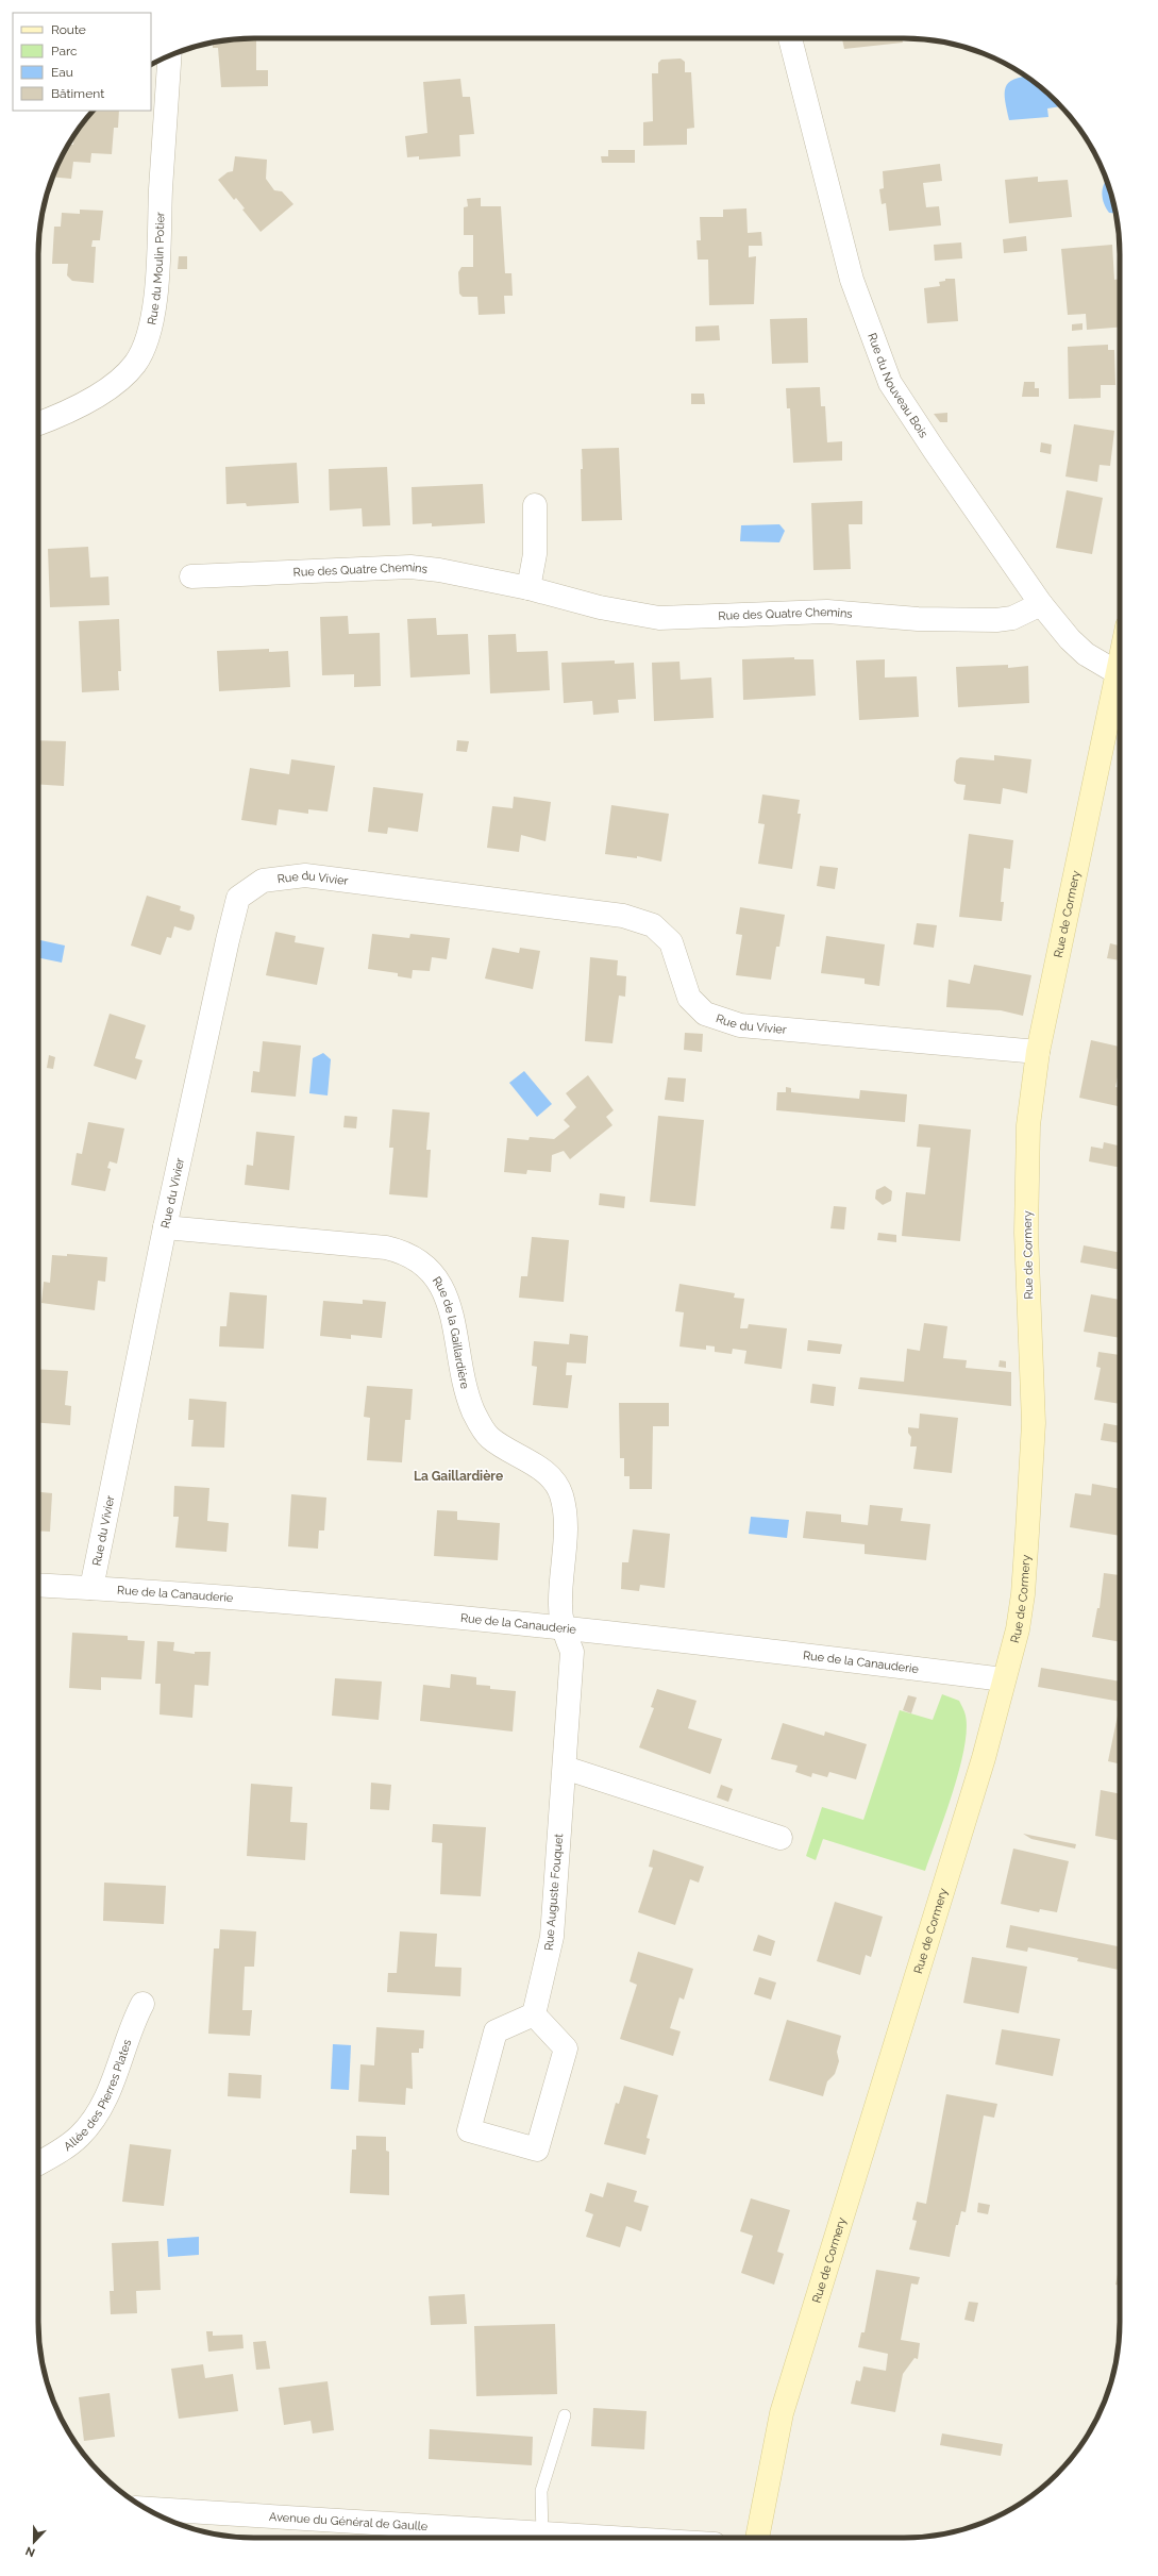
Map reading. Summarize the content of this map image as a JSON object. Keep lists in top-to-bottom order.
{
  "streets": {
    "main road": ["Rue de Cormery"],
    "street": [
      "Rue du Moulin Potier",
      "Rue du Nouveau Bois",
      "Rue des Quatre Chemins",
      "Rue du Vivier",
      "Rue de la Gaillardière",
      "Rue de la Canauderie",
      "Rue Auguste Fouquet",
      "Allée des Pierres Plates",
      "Avenue du Général de Gaulle"
    ]
  },
  "crossings": [
    ["Rue du Nouveau Bois", "Rue des Quatre Chemins"],
    ["Rue du Vivier", "Rue de Cormery"],
    ["Rue du Vivier", "Rue de la Gaillardière"],
    ["Rue du Vivier", "Rue de la Canauderie"],
    ["Rue de Cormery", "Rue de la Canauderie"],
    ["Rue de la Gaillardière", "Rue de la Canauderie"],
    ["Rue de la Gaillardière", "Rue Auguste Fouquet"],
    ["Rue de la Canauderie", "Rue Auguste Fouquet"]
  ],
  "districts": ["La Gaillardière"],
  "legend": [
    "Route",
    "Parc",
    "Eau",
    "Bâtiment"
  ],
  "north": "bottom"
}
